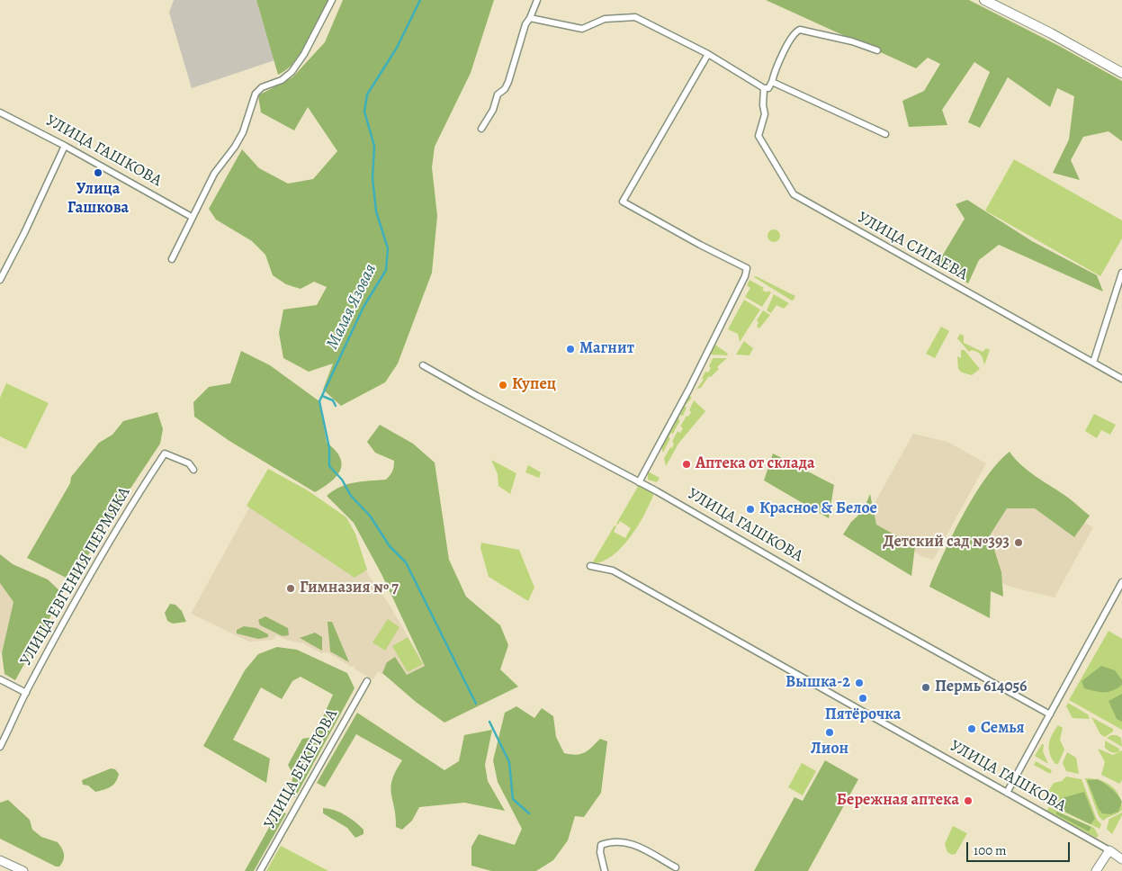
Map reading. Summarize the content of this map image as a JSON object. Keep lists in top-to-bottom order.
{
  "streets": {
    "street": [
      "УЛИЦА ГАШКОВА",
      "УЛИЦА СИГАЕВА",
      "УЛИЦА ЕВГЕНИЯ ПЕРМЯКА",
      "УЛИЦА БЕКЕТОВА"
    ]
  },
  "water": ["Малая Язовая"],
  "places": [
    "Улица Гашкова",
    "Магнит",
    "Купец",
    "Аптека от склада",
    "Красное & Белое",
    "Детский сад №393",
    "Гимназия № 7",
    "Вышка-2",
    "Пермь 614056",
    "Пятёрочка",
    "Семья",
    "Лион",
    "Бережная аптека"
  ],
  "scale_bar": "100 m"
}
